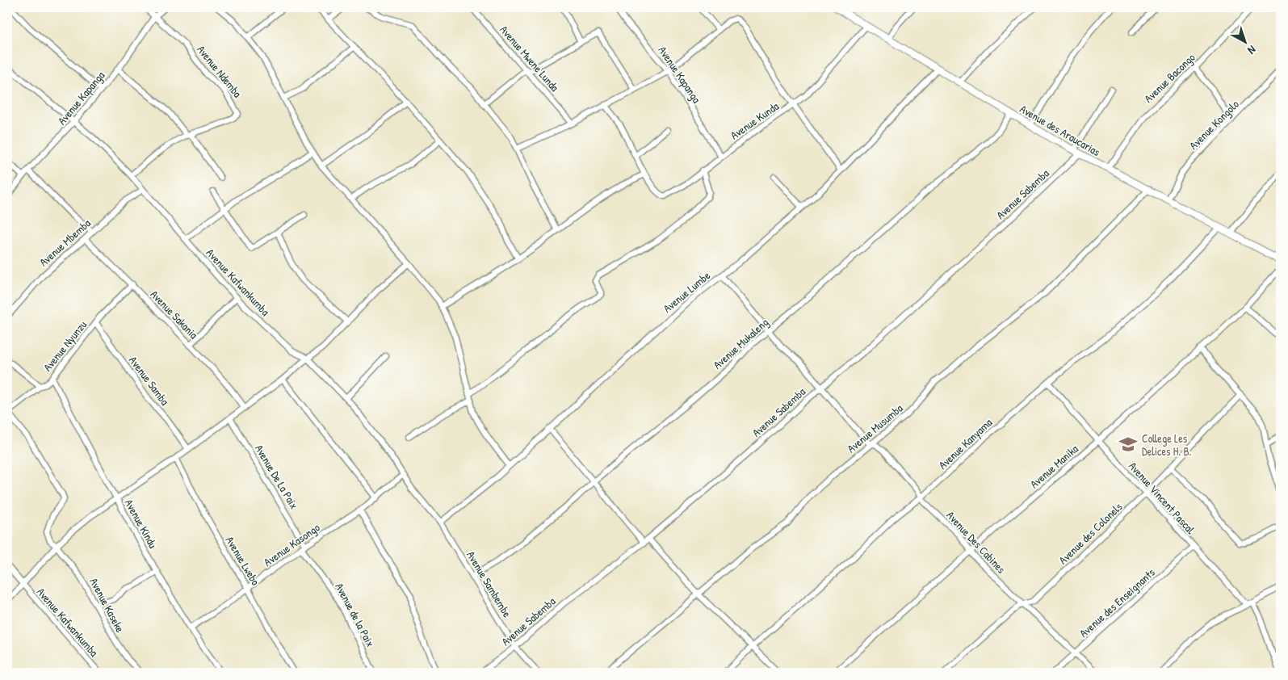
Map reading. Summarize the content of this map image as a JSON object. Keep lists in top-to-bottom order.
{
  "streets": {
    "street": [
      "Avenue Mwene Lunda",
      "Avenue Ndemba",
      "Avenue Kapanga",
      "Avenue Bacongo",
      "Avenue Kunda",
      "Avenue Kongolo",
      "Avenue des Araucarias",
      "Avenue Sabemba",
      "Avenue Mbemba",
      "Avenue Kafwankumba",
      "Avenue Lumbe",
      "Avenue Sakania",
      "Avenue Mukaleng",
      "Avenue Nyunzu",
      "Avenue Samba",
      "Avenue Musumba",
      "Avenue Kanyama",
      "Avenue Manika",
      "Avenue De La Paix",
      "Avenue Vincent Pascal",
      "Avenue Kindu",
      "Avenue des Colonels",
      "Avenue Des Cabines",
      "Avenue Kasongo",
      "Avenue Lwebo",
      "Avenue Sambembe",
      "Avenue des Enseignants",
      "Avenue Kaseke",
      "Avenue de la Paix"
    ]
  },
  "crossings": [
    ["Avenue Ndemba", "Avenue Kapanga"],
    ["Avenue Ndemba", "Avenue Kafwankumba"],
    ["Avenue Kapanga", "Avenue Kunda"],
    ["Avenue Kapanga", "Avenue Kafwankumba"],
    ["Avenue Bacongo", "Avenue des Araucarias"],
    ["Avenue Kunda", "Avenue des Araucarias"],
    ["Avenue Kongolo", "Avenue des Araucarias"],
    ["Avenue des Araucarias", "Avenue Sabemba"],
    ["Avenue des Araucarias", "Avenue Lumbe"],
    ["Avenue des Araucarias", "Avenue Mukaleng"],
    ["Avenue des Araucarias", "Avenue Musumba"],
    ["Avenue des Araucarias", "Avenue Kanyama"],
    ["Avenue Sabemba", "Avenue Des Cabines"],
    ["Avenue Sabemba", "Avenue Sambembe"],
    ["Avenue Mbemba", "Avenue Kafwankumba"],
    ["Avenue Mbemba", "Avenue Sakania"],
    ["Avenue Kafwankumba", "Avenue Lumbe"],
    ["Avenue Kafwankumba", "Avenue Kasongo"],
    ["Avenue Kafwankumba", "Avenue Sambembe"],
    ["Avenue Lumbe", "Avenue Des Cabines"],
    ["Avenue Lumbe", "Avenue Sambembe"],
    ["Avenue Sakania", "Avenue Nyunzu"],
    ["Avenue Mukaleng", "Avenue Des Cabines"],
    ["Avenue Mukaleng", "Avenue Sambembe"],
    ["Avenue Nyunzu", "Avenue Samba"],
    ["Avenue Nyunzu", "Avenue Kindu"],
    ["Avenue Nyunzu", "Avenue Kaseke"],
    ["Avenue Musumba", "Avenue Des Cabines"],
    ["Avenue Kanyama", "Avenue Vincent Pascal"],
    ["Avenue Kanyama", "Avenue Des Cabines"],
    ["Avenue Manika", "Avenue Vincent Pascal"],
    ["Avenue Manika", "Avenue Des Cabines"],
    ["Avenue De La Paix", "Avenue Kasongo"],
    ["Avenue De La Paix", "Avenue de la Paix"],
    ["Avenue Vincent Pascal", "Avenue des Colonels"],
    ["Avenue Vincent Pascal", "Avenue des Enseignants"],
    ["Avenue Kindu", "Avenue Kasongo"],
    ["Avenue des Colonels", "Avenue Des Cabines"],
    ["Avenue Des Cabines", "Avenue des Enseignants"],
    ["Avenue Kasongo", "Avenue Lwebo"],
    ["Avenue Kasongo", "Avenue de la Paix"]
  ],
  "places": {
    "school or university": ["College Les Delices H. B."]
  },
  "north": "bottom right"
}
